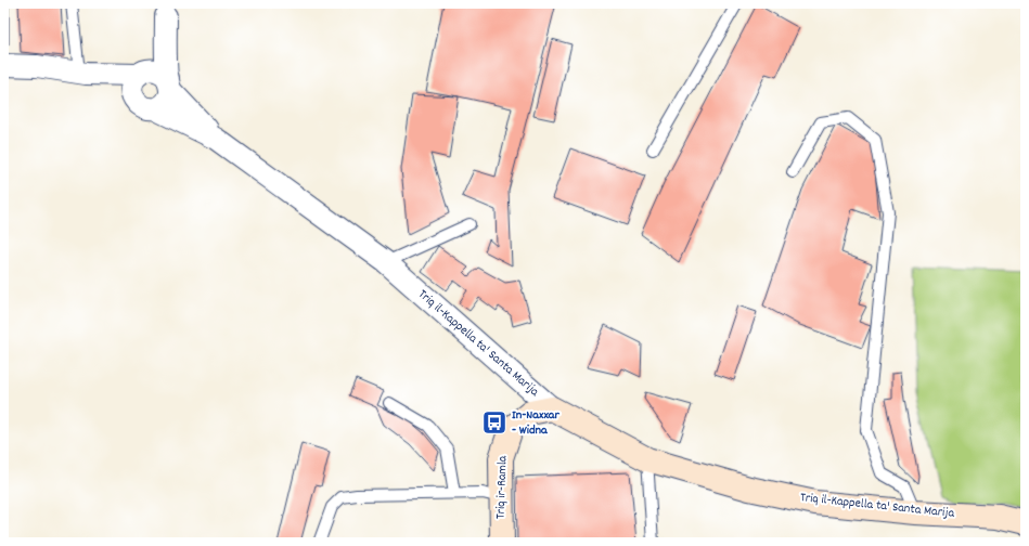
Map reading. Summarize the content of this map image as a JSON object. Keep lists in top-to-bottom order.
{
  "streets": {
    "main road": ["Triq il-Kappella ta' Santa Marija", "Triq ir-Ramla"]
  },
  "crossings": [
    ["Triq il-Kappella ta' Santa Marija", "Triq ir-Ramla"]
  ],
  "places": {
    "bus stop": ["In-Naxxar - Widna"]
  }
}
